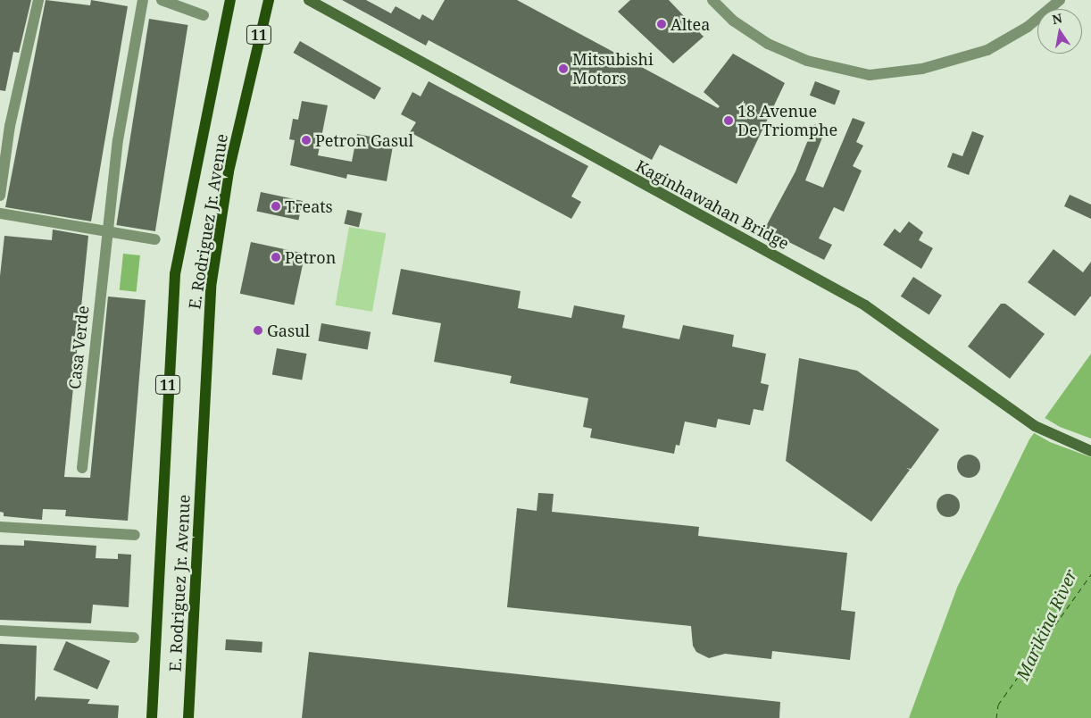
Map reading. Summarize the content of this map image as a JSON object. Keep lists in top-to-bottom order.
{
  "streets": {
    "main road": ["11", "Kaginhawahan Bridge", "E. Rodriguez Jr. Avenue"],
    "street": ["Casa Verde"]
  },
  "water": ["Marikina River"],
  "places": [
    "Altea",
    "Mitsubishi Motors",
    "18 Avenue De Triomphe",
    "Petron Gasul",
    "Treats",
    "Petron",
    "Gasul"
  ],
  "north": "top"
}
